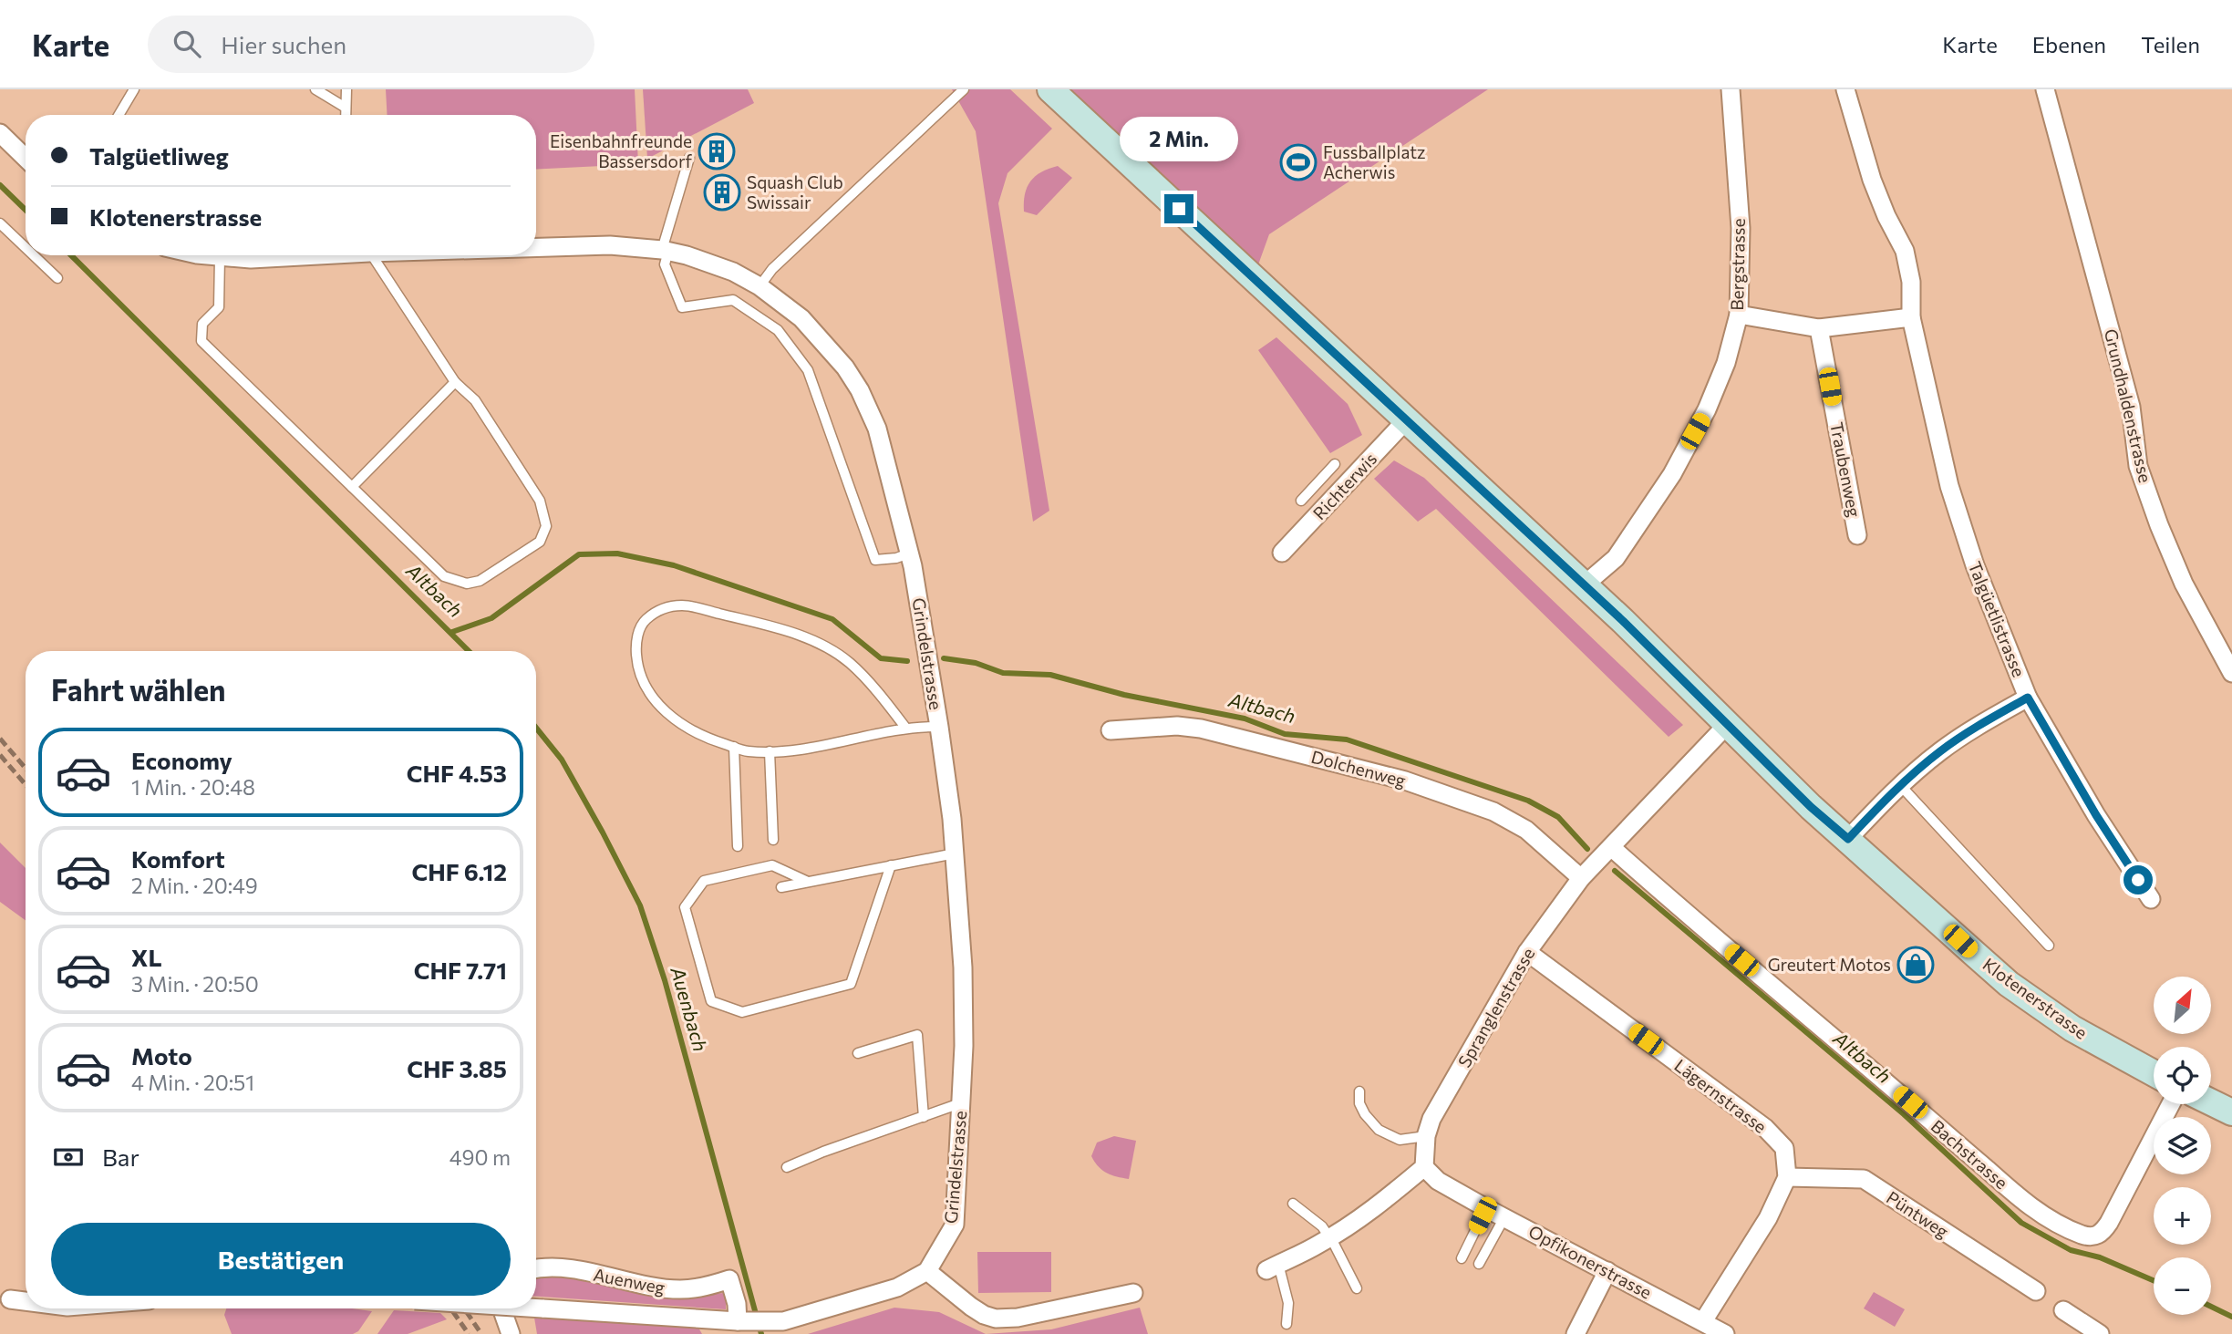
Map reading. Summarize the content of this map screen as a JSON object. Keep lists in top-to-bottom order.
{
  "streets": {
    "main road": ["Klotenerstrasse"],
    "street": [
      "Bergstrasse",
      "Grundhaldenstrasse",
      "Traubenweg",
      "Richterwis",
      "Talgüetlistrasse",
      "Grindelstrasse",
      "Dolchenweg",
      "Spranglenstrasse",
      "Lägernstrasse",
      "Bachstrasse",
      "Püntweg",
      "Opfikonerstrasse",
      "Auenweg"
    ]
  },
  "crossings": [
    ["Bergstrasse", "Klotenerstrasse"],
    ["Richterwis", "Klotenerstrasse"],
    ["Talgüetlistrasse", "Klotenerstrasse"],
    ["Dolchenweg", "Spranglenstrasse"],
    ["Klotenerstrasse", "Spranglenstrasse"],
    ["Spranglenstrasse", "Lägernstrasse"],
    ["Spranglenstrasse", "Bachstrasse"],
    ["Spranglenstrasse", "Opfikonerstrasse"],
    ["Lägernstrasse", "Püntweg"]
  ],
  "water": ["Altbach", "Auenbach"],
  "places": {
    "building": ["Eisenbahnfreunde Bassersdorf", "Squash Club Swissair"],
    "sports": ["Fussballplatz Acherwis"],
    "shop": ["Greutert Motos"]
  },
  "north": "top right",
  "page": {
    "header": "Karte",
    "search": "Hier suchen",
    "nav": ["Karte", "Ebenen", "Teilen"],
    "banner": ["Talgüetliweg", "Klotenerstrasse"],
    "bubble": "2 Min.",
    "heading": "Fahrt wählen",
    "list": [
      {
        "name": "Economy",
        "note": "1 Min. · 20:48",
        "value": "CHF 4.53"
      },
      {
        "name": "Komfort",
        "note": "2 Min. · 20:49",
        "value": "CHF 6.12"
      },
      {
        "name": "XL",
        "note": "3 Min. · 20:50",
        "value": "CHF 7.71"
      },
      {
        "name": "Moto",
        "note": "4 Min. · 20:51",
        "value": "CHF 3.85"
      }
    ],
    "map_buttons": ["+", "−"],
    "pay": ["Bar", "490 m"],
    "buttons": "Bestätigen"
  }
}
